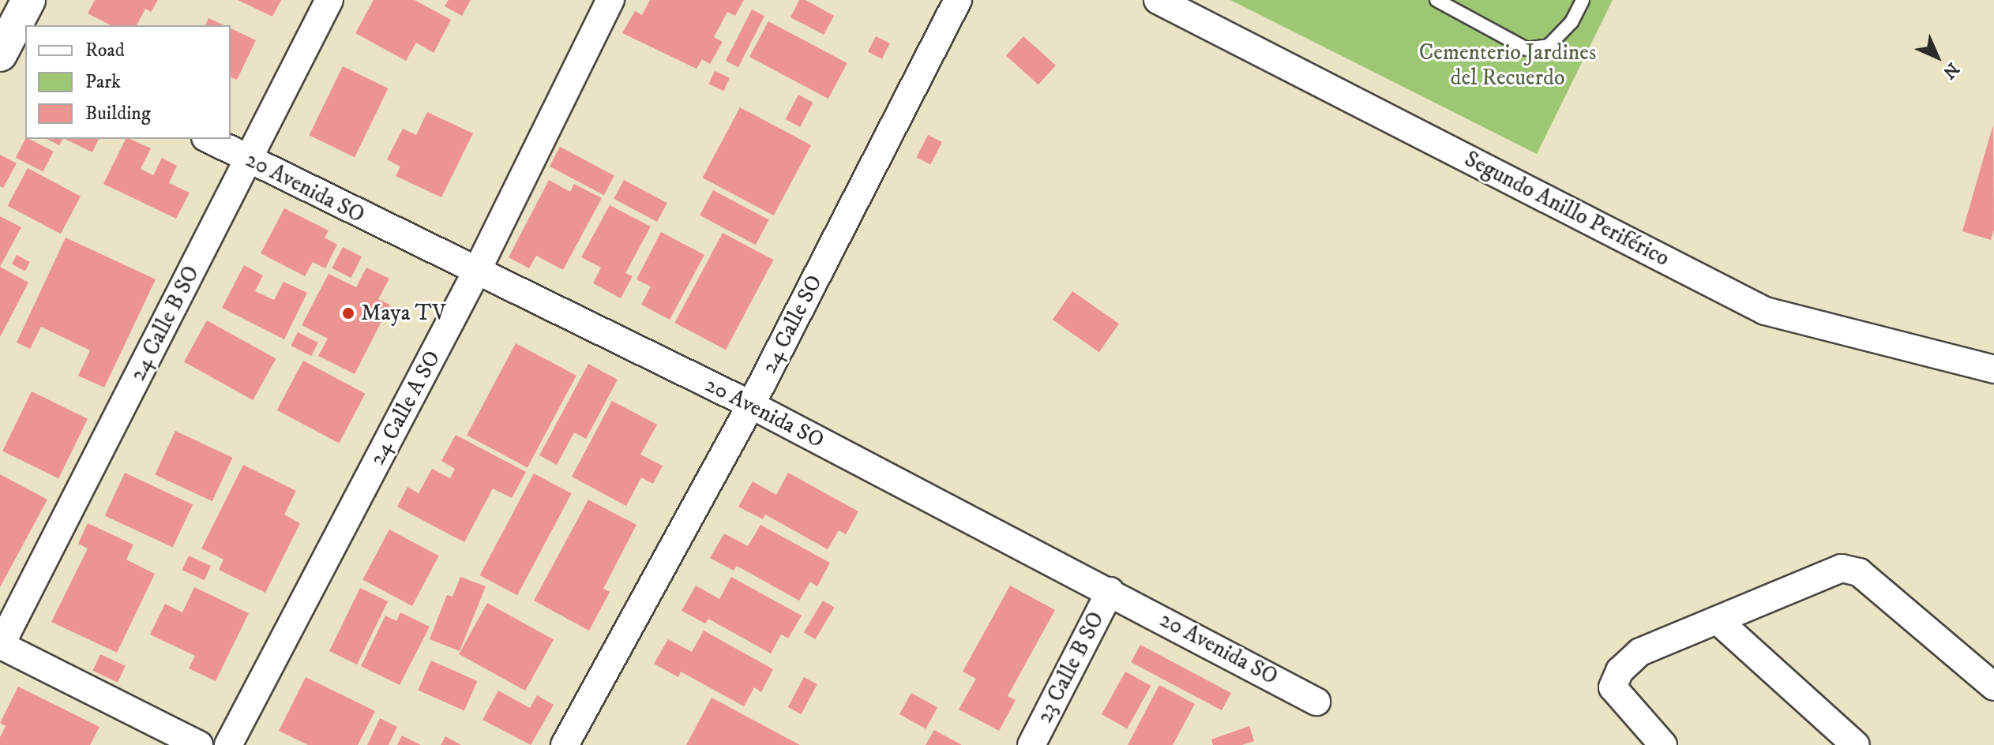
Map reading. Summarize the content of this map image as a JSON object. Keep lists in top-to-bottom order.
{
  "streets": {
    "street": [
      "20 Avenida SO",
      "Segundo Anillo Periférico",
      "24 Calle B SO",
      "24 Calle SO",
      "24 Calle A SO",
      "23 Calle B SO"
    ]
  },
  "crossings": [
    ["20 Avenida SO", "24 Calle B SO"],
    ["20 Avenida SO", "24 Calle SO"],
    ["20 Avenida SO", "24 Calle A SO"],
    ["20 Avenida SO", "23 Calle B SO"]
  ],
  "parks": ["Cementerio Jardines del Recuerdo"],
  "places": ["Maya TV"],
  "legend": ["Road", "Park", "Building"],
  "north": "bottom right"
}
